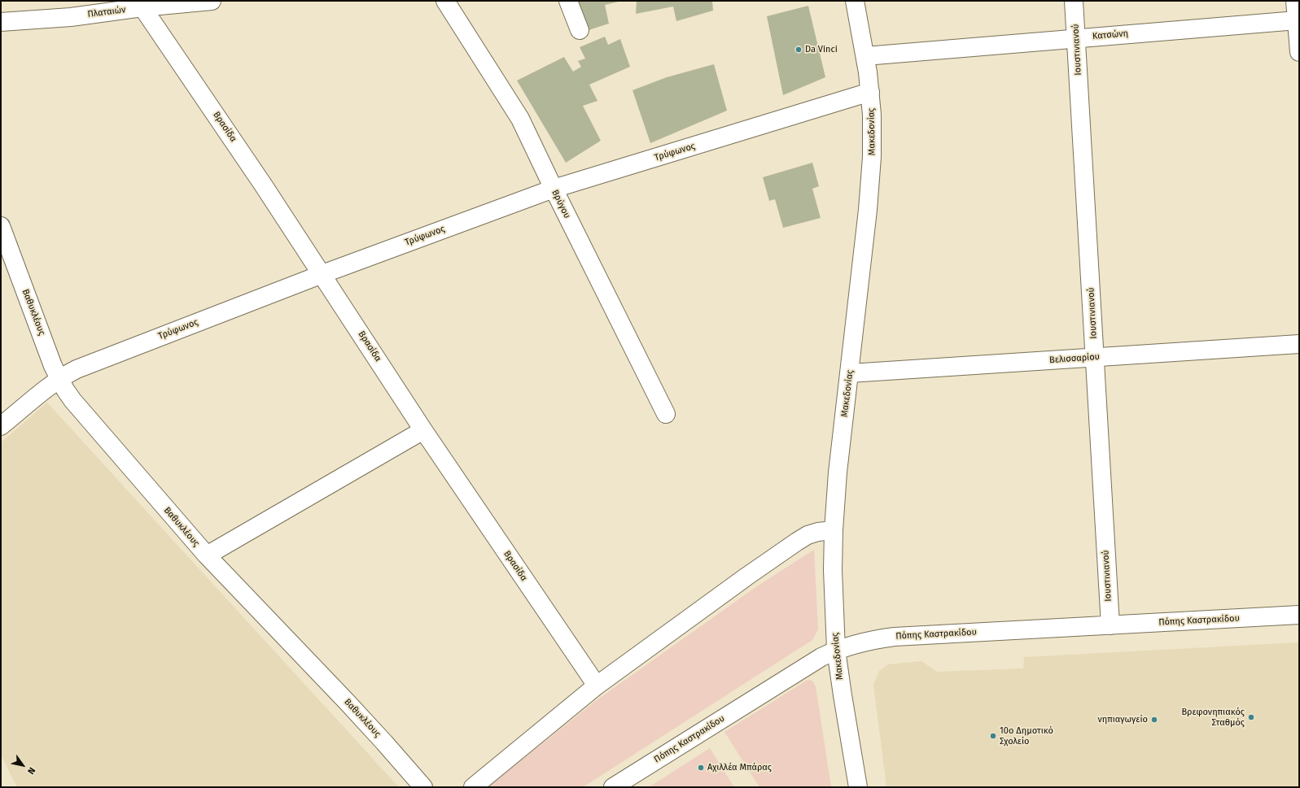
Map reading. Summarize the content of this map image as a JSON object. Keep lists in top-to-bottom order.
{
  "streets": {
    "street": [
      "Πλαταιών",
      "Κατσώνη",
      "Ιουστινιανού",
      "Βρασίδα",
      "Μακεδονίας",
      "Τρύφωνος",
      "Βρύγου",
      "Βαθυκλέους",
      "Βελισσαρίου",
      "Πόπης Καστρακίδου"
    ]
  },
  "crossings": [
    ["Πλαταιών", "Βρασίδα"],
    ["Κατσώνη", "Ιουστινιανού"],
    ["Κατσώνη", "Μακεδονίας"],
    ["Ιουστινιανού", "Βελισσαρίου"],
    ["Ιουστινιανού", "Πόπης Καστρακίδου"],
    ["Βρασίδα", "Τρύφωνος"],
    ["Μακεδονίας", "Τρύφωνος"],
    ["Μακεδονίας", "Βελισσαρίου"],
    ["Μακεδονίας", "Πόπης Καστρακίδου"],
    ["Τρύφωνος", "Βρύγου"],
    ["Τρύφωνος", "Βαθυκλέους"]
  ],
  "places": [
    "Da Vinci",
    "Βρεφονηπιακός Σταθμός",
    "νηπιαγωγείο",
    "10ο Δημοτικό Σχολείο",
    "Αχιλλέα Μπάρας"
  ],
  "north": "bottom right"
}
